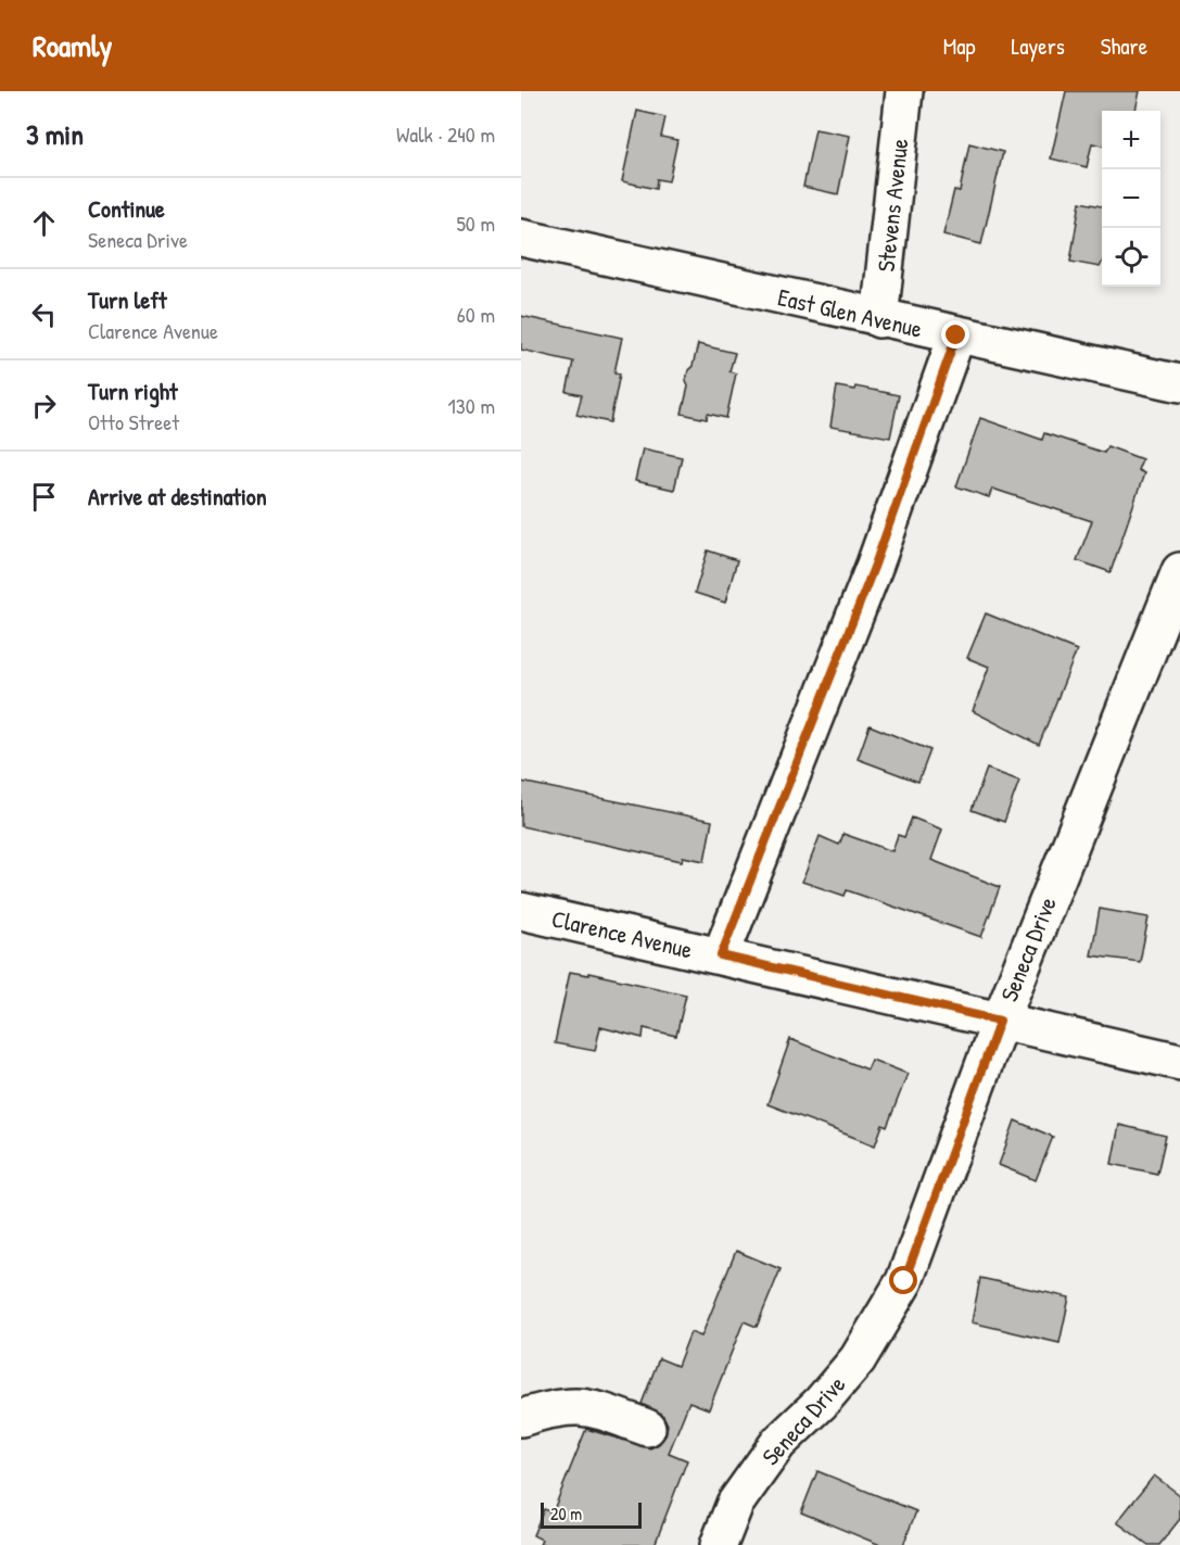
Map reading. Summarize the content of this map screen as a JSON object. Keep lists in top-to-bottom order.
{
  "streets": {
    "street": [
      "Stevens Avenue",
      "East Glen Avenue",
      "Clarence Avenue",
      "Seneca Drive"
    ]
  },
  "crossings": [
    ["Stevens Avenue", "East Glen Avenue"],
    ["Clarence Avenue", "Seneca Drive"]
  ],
  "scale_bar": "20 m",
  "page": {
    "header": "Roamly",
    "nav": ["Map", "Layers", "Share"],
    "heading": ["3 min", "Walk · 240 m"],
    "map_buttons": ["+", "−"],
    "list": [
      ["Continue", "Seneca Drive", "50 m"],
      ["Turn left", "Clarence Avenue", "60 m"],
      ["Turn right", "Otto Street", "130 m"],
      "Arrive at destination"
    ],
    "scale": "20 m"
  }
}
